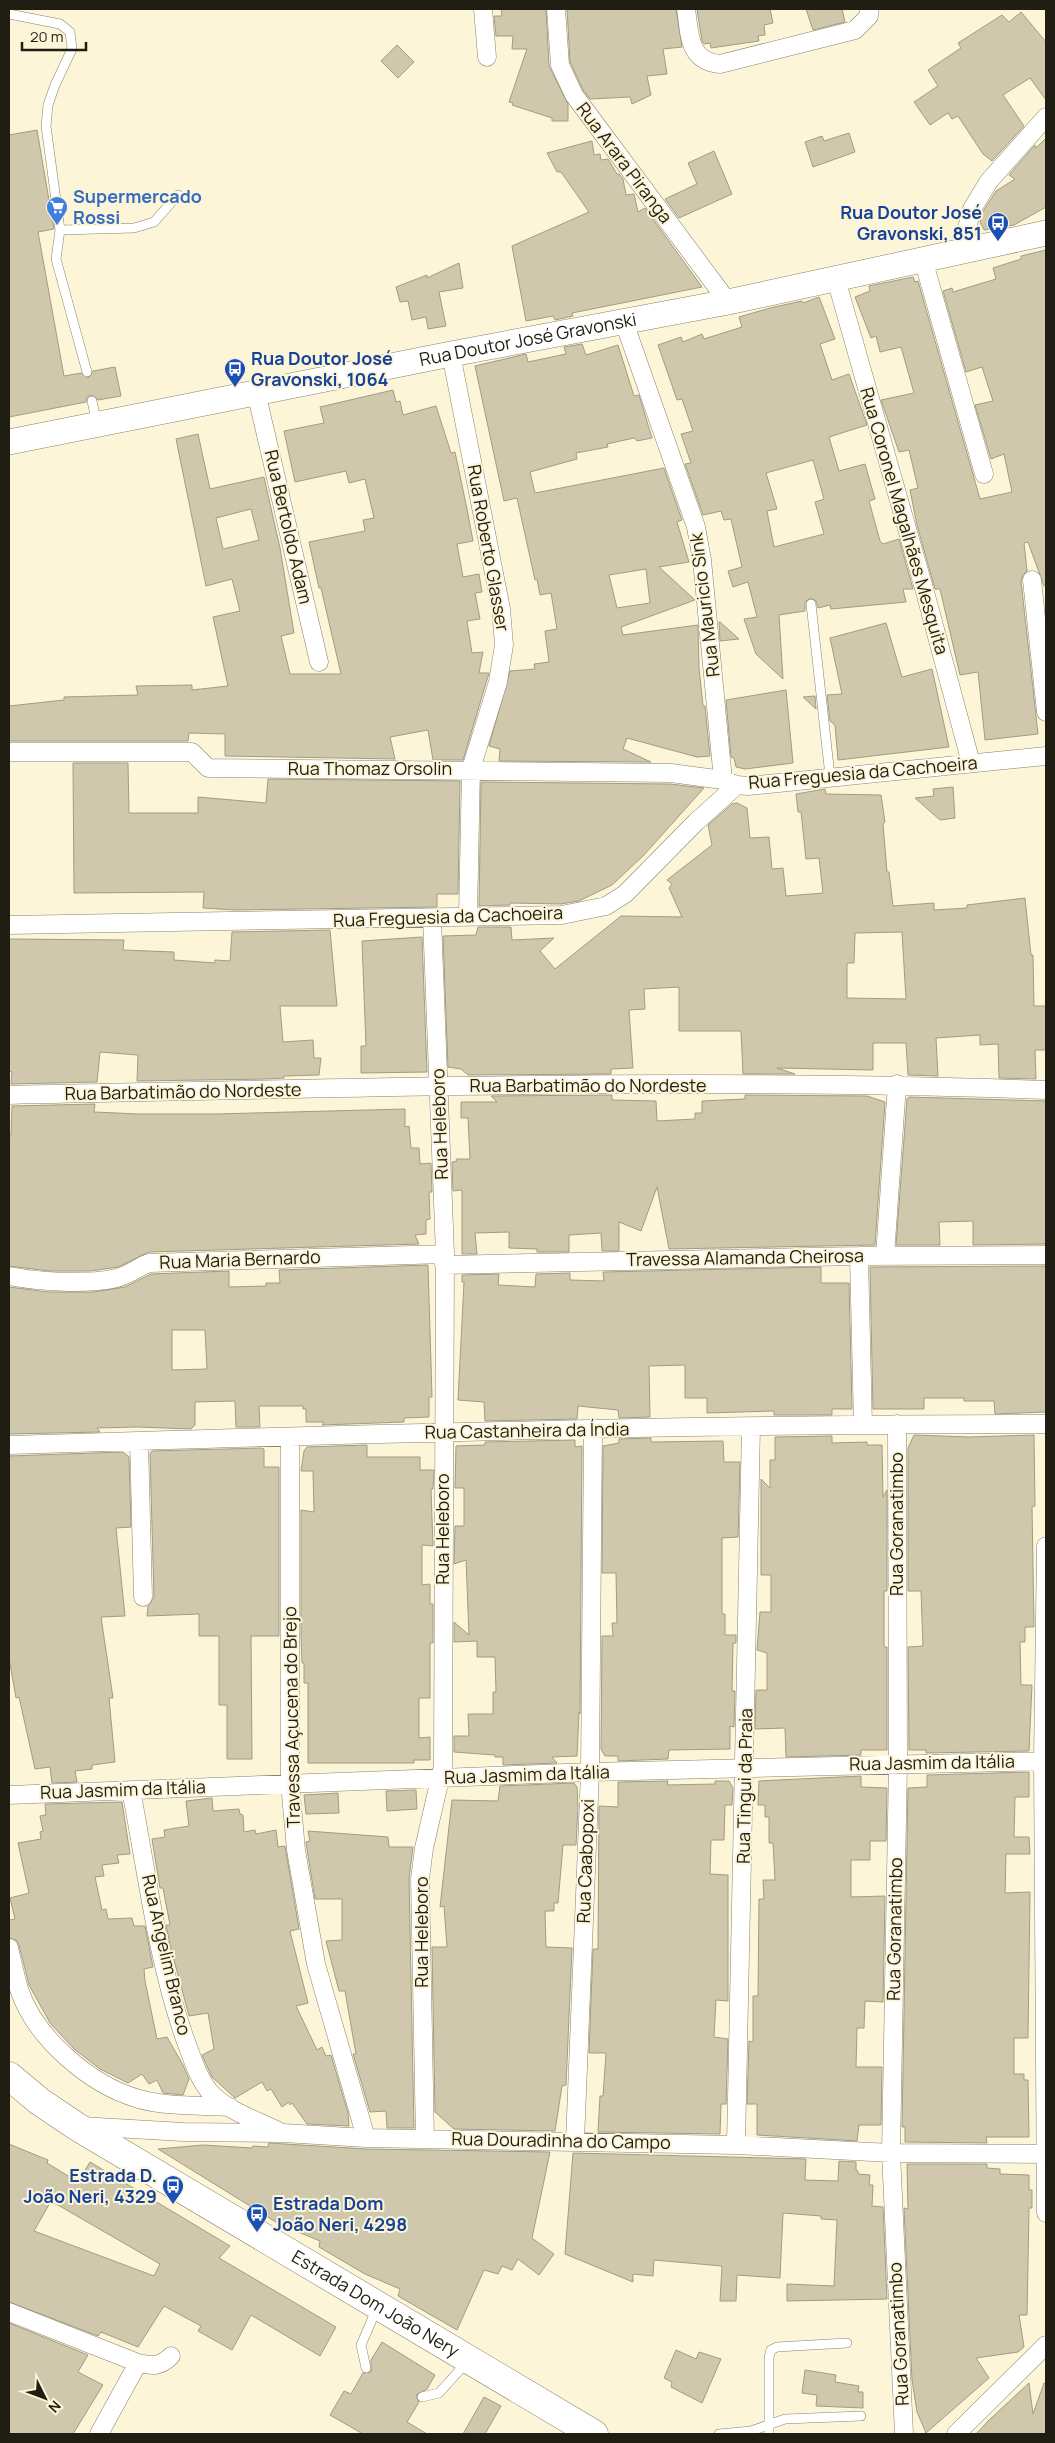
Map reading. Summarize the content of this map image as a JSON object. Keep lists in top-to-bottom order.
{
  "streets": {
    "main road": ["Estrada Dom João Nery"],
    "street": [
      "Rua Arara Piranga",
      "Rua Doutor José Gravonski",
      "Rua Coronel Magalhães Mesquita",
      "Rua Bertoldo Adam",
      "Rua Roberto Glasser",
      "Rua Mauricio Sink",
      "Rua Thomaz Orsolin",
      "Rua Freguesia da Cachoeira",
      "Rua Barbatimão do Nordeste",
      "Rua Heleboro",
      "Travessa Alamanda Cheirosa",
      "Rua Maria Bernardo",
      "Rua Castanheira da Índia",
      "Rua Goranatimbo",
      "Travessa Açucena do Brejo",
      "Rua Jasmim da Itália",
      "Rua Tingui da Praia",
      "Rua Caabopoxi",
      "Rua Angelim Branco",
      "Rua Douradinha do Campo"
    ]
  },
  "crossings": [
    ["Rua Arara Piranga", "Rua Doutor José Gravonski"],
    ["Rua Doutor José Gravonski", "Rua Coronel Magalhães Mesquita"],
    ["Rua Doutor José Gravonski", "Rua Bertoldo Adam"],
    ["Rua Doutor José Gravonski", "Rua Roberto Glasser"],
    ["Rua Doutor José Gravonski", "Rua Mauricio Sink"],
    ["Rua Coronel Magalhães Mesquita", "Rua Freguesia da Cachoeira"],
    ["Rua Roberto Glasser", "Rua Thomaz Orsolin"],
    ["Rua Roberto Glasser", "Rua Freguesia da Cachoeira"],
    ["Rua Mauricio Sink", "Rua Thomaz Orsolin"],
    ["Rua Mauricio Sink", "Rua Freguesia da Cachoeira"],
    ["Rua Thomaz Orsolin", "Rua Freguesia da Cachoeira"],
    ["Rua Freguesia da Cachoeira", "Rua Heleboro"],
    ["Rua Barbatimão do Nordeste", "Rua Heleboro"],
    ["Rua Heleboro", "Travessa Alamanda Cheirosa"],
    ["Rua Heleboro", "Rua Maria Bernardo"],
    ["Rua Heleboro", "Rua Castanheira da Índia"],
    ["Rua Heleboro", "Rua Jasmim da Itália"],
    ["Rua Heleboro", "Rua Douradinha do Campo"],
    ["Travessa Alamanda Cheirosa", "Rua Maria Bernardo"],
    ["Rua Castanheira da Índia", "Rua Goranatimbo"],
    ["Rua Castanheira da Índia", "Travessa Açucena do Brejo"],
    ["Rua Castanheira da Índia", "Rua Tingui da Praia"],
    ["Rua Castanheira da Índia", "Rua Caabopoxi"],
    ["Rua Goranatimbo", "Rua Jasmim da Itália"],
    ["Rua Goranatimbo", "Rua Douradinha do Campo"],
    ["Travessa Açucena do Brejo", "Rua Jasmim da Itália"],
    ["Travessa Açucena do Brejo", "Rua Douradinha do Campo"],
    ["Rua Jasmim da Itália", "Rua Tingui da Praia"],
    ["Rua Jasmim da Itália", "Rua Caabopoxi"],
    ["Rua Jasmim da Itália", "Rua Angelim Branco"],
    ["Rua Tingui da Praia", "Rua Douradinha do Campo"],
    ["Rua Caabopoxi", "Rua Douradinha do Campo"],
    ["Rua Angelim Branco", "Rua Douradinha do Campo"],
    ["Rua Douradinha do Campo", "Estrada Dom João Nery"]
  ],
  "places": {
    "supermarket": ["Supermercado Rossi"],
    "bus stop": [
      "Rua Doutor José Gravonski, 851",
      "Rua Doutor José Gravonski, 1064",
      "Estrada D. João Neri, 4329",
      "Estrada Dom João Neri, 4298"
    ]
  },
  "scale_bar": "20 m",
  "north": "bottom right"
}
